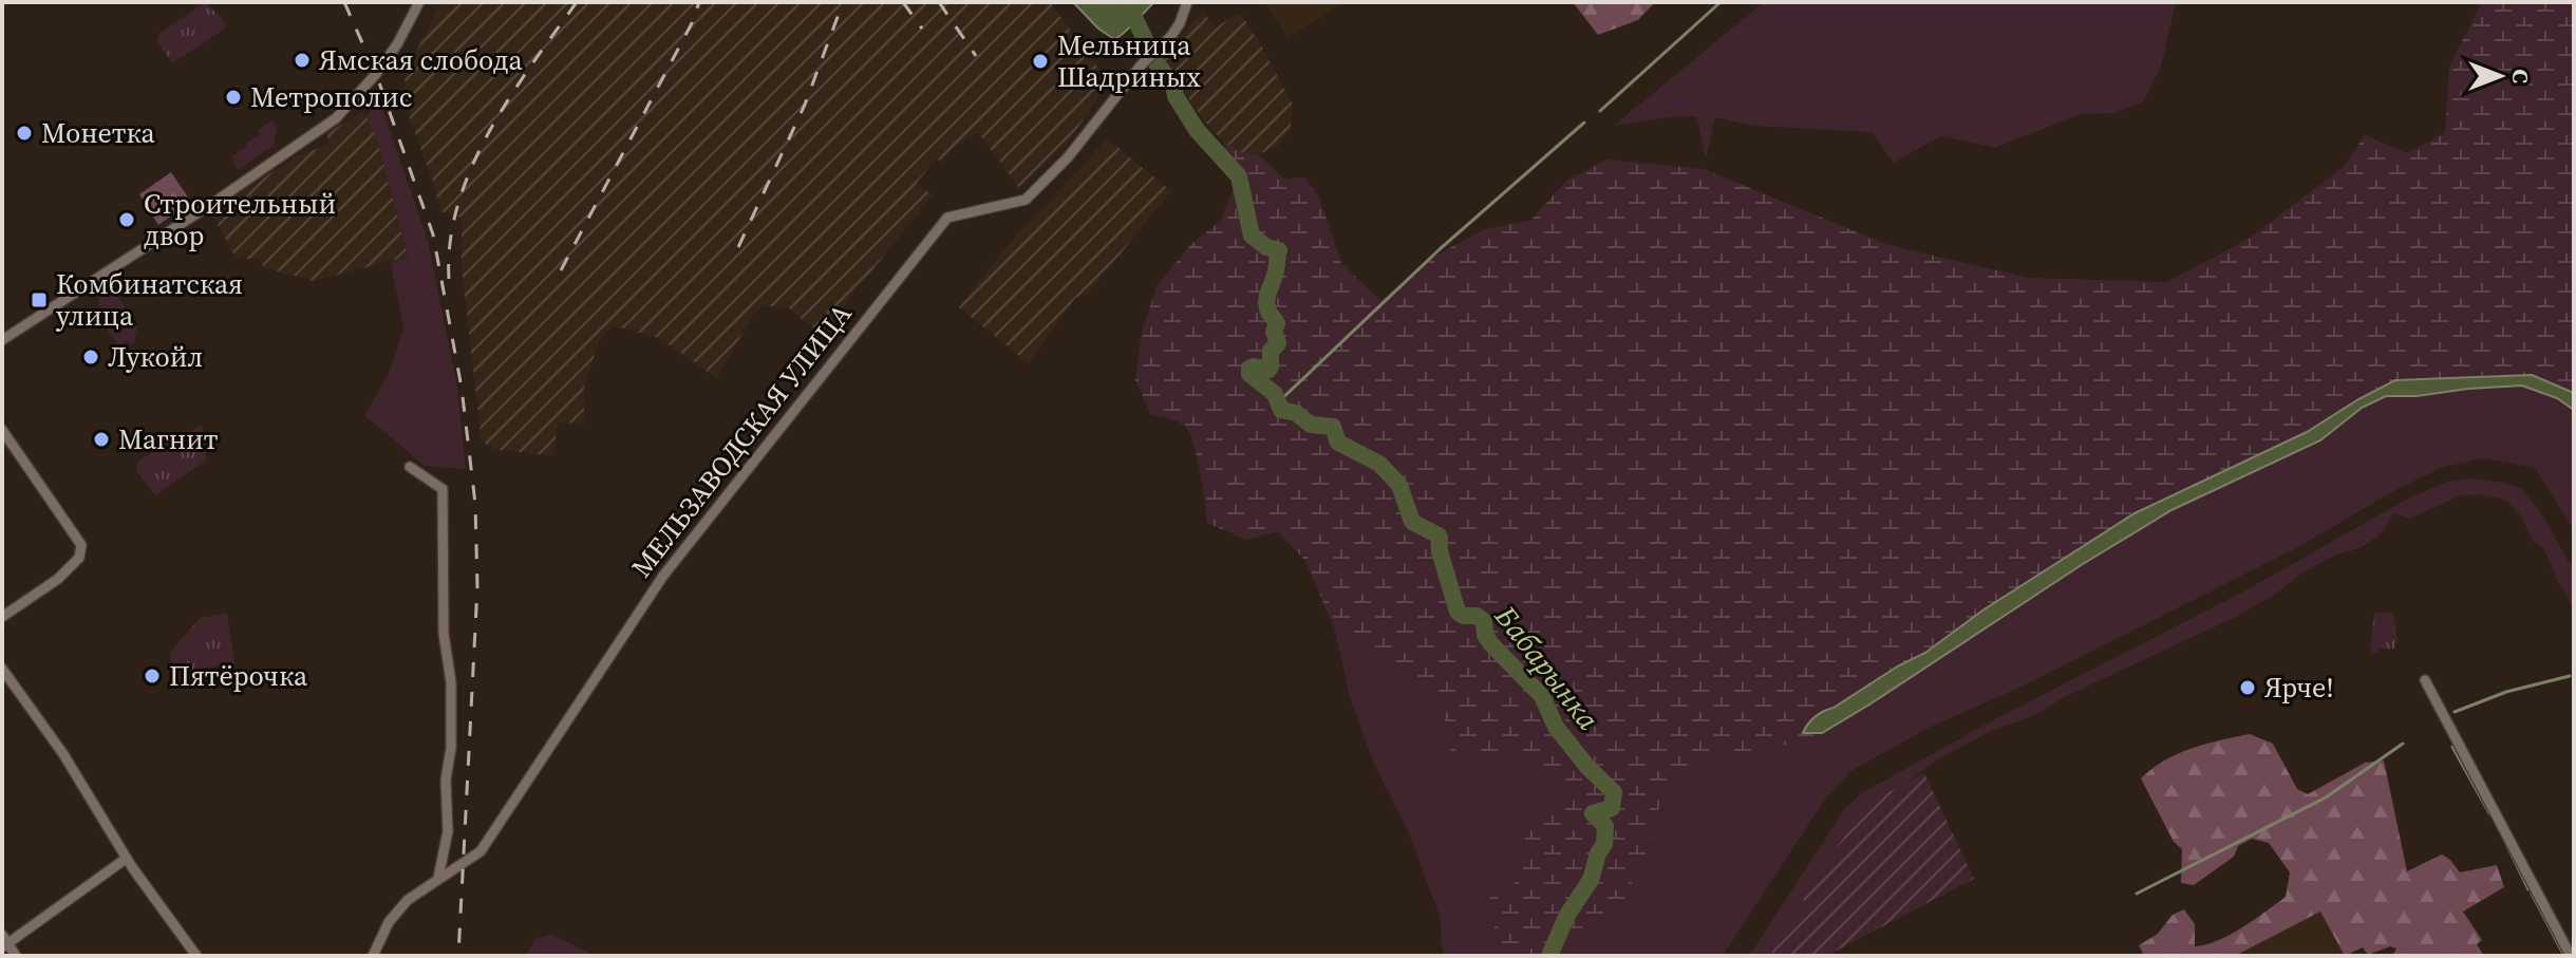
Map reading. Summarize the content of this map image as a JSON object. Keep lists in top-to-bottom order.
{
  "streets": {
    "street": ["МЕЛЬЗАВОДСКАЯ УЛИЦА"]
  },
  "water": ["Бабарынка"],
  "places": {
    "other": [
      "Ямская слобода",
      "Мельница Шадриных",
      "Метрополис",
      "Монетка",
      "Строительный двор",
      "Лукойл",
      "Магнит",
      "Пятёрочка",
      "Ярче!"
    ],
    "transit": ["Комбинатская улица"]
  },
  "north": "right"
}
